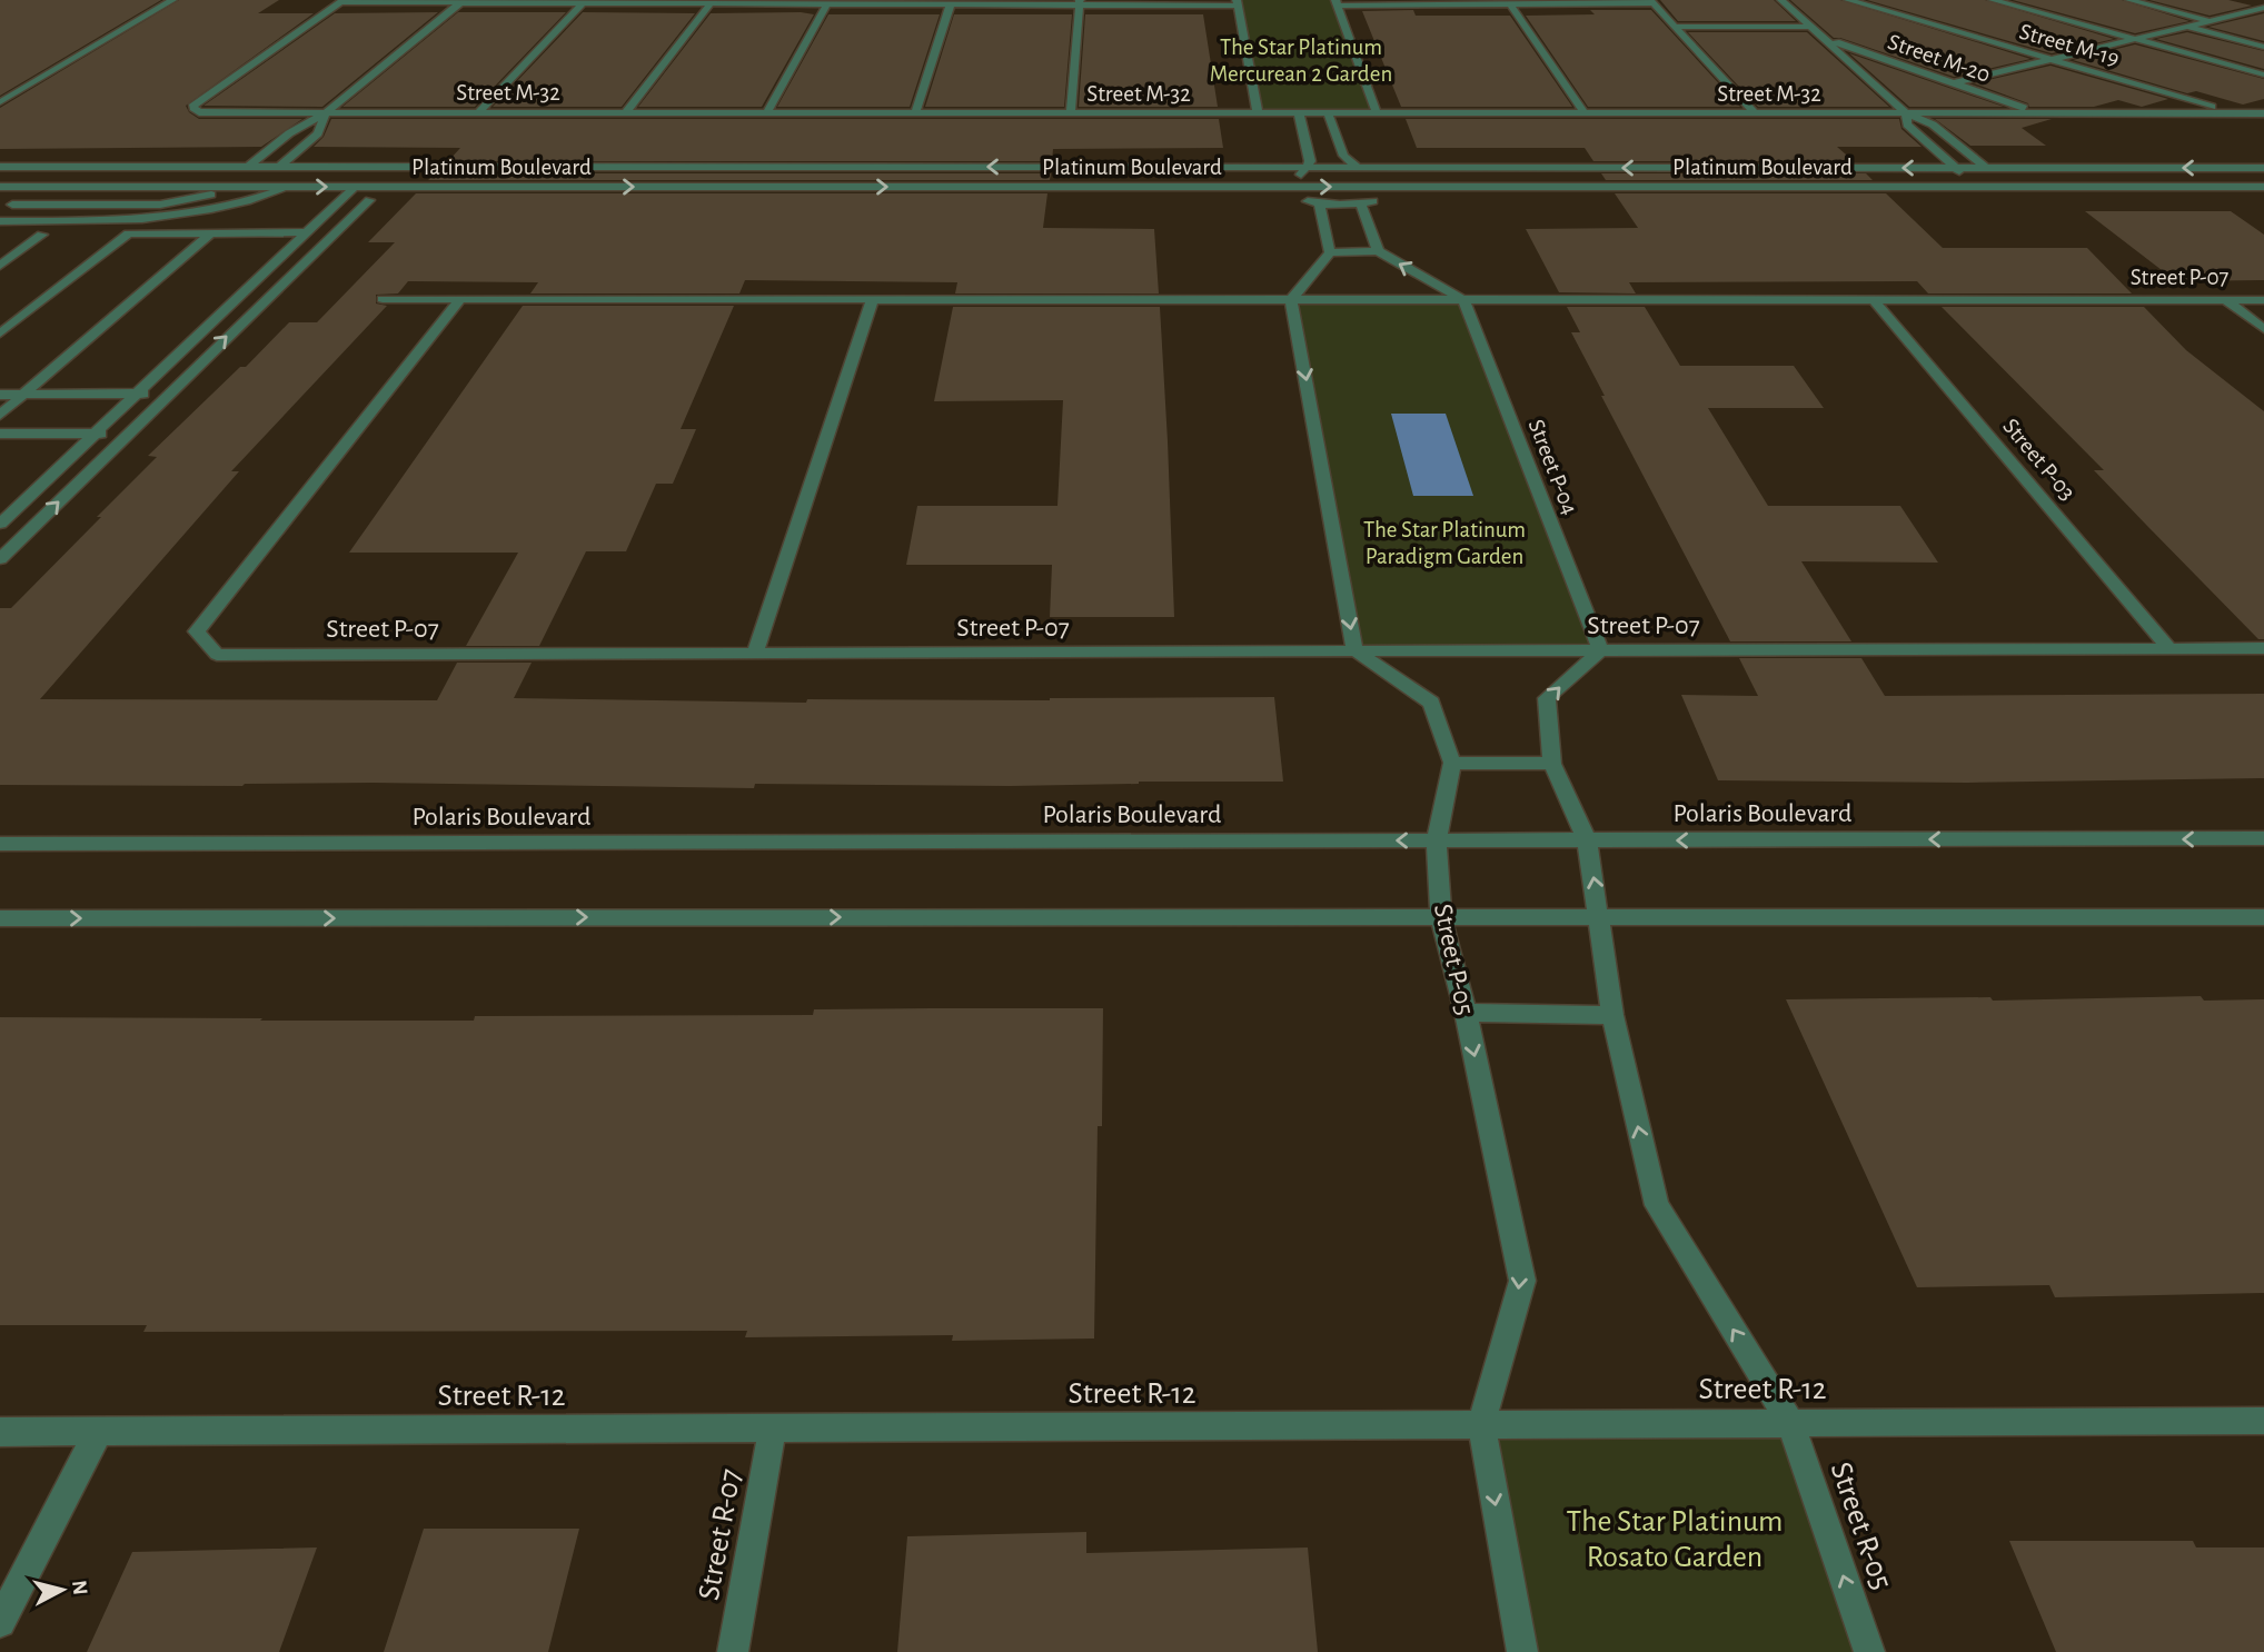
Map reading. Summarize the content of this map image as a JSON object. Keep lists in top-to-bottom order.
{
  "streets": {
    "street": [
      "Street M-19",
      "Street M-20",
      "Street M-32",
      "Platinum Boulevard",
      "Street P-07",
      "Street P-03",
      "Street P-04",
      "Polaris Boulevard",
      "Street P-05",
      "Street R-12",
      "Street R-05",
      "Street R-07"
    ]
  },
  "crossings": [
    ["Street M-19", "Street M-32"],
    ["Street M-20", "Street M-32"],
    ["Street P-07", "Street P-03"],
    ["Street P-07", "Street P-04"],
    ["Street P-07", "Street R-05"],
    ["Street P-04", "Street R-05"],
    ["Polaris Boulevard", "Street P-05"],
    ["Polaris Boulevard", "Street R-05"],
    ["Street P-05", "Street R-12"],
    ["Street R-12", "Street R-05"],
    ["Street R-12", "Street R-07"]
  ],
  "one_way": ["Street P-05", "Street R-05"],
  "parks": ["The Star Platinum Mercurean 2 Garden", "The Star Platinum Paradigm Garden", "The Star Platinum Rosato Garden"],
  "north": "right"
}
